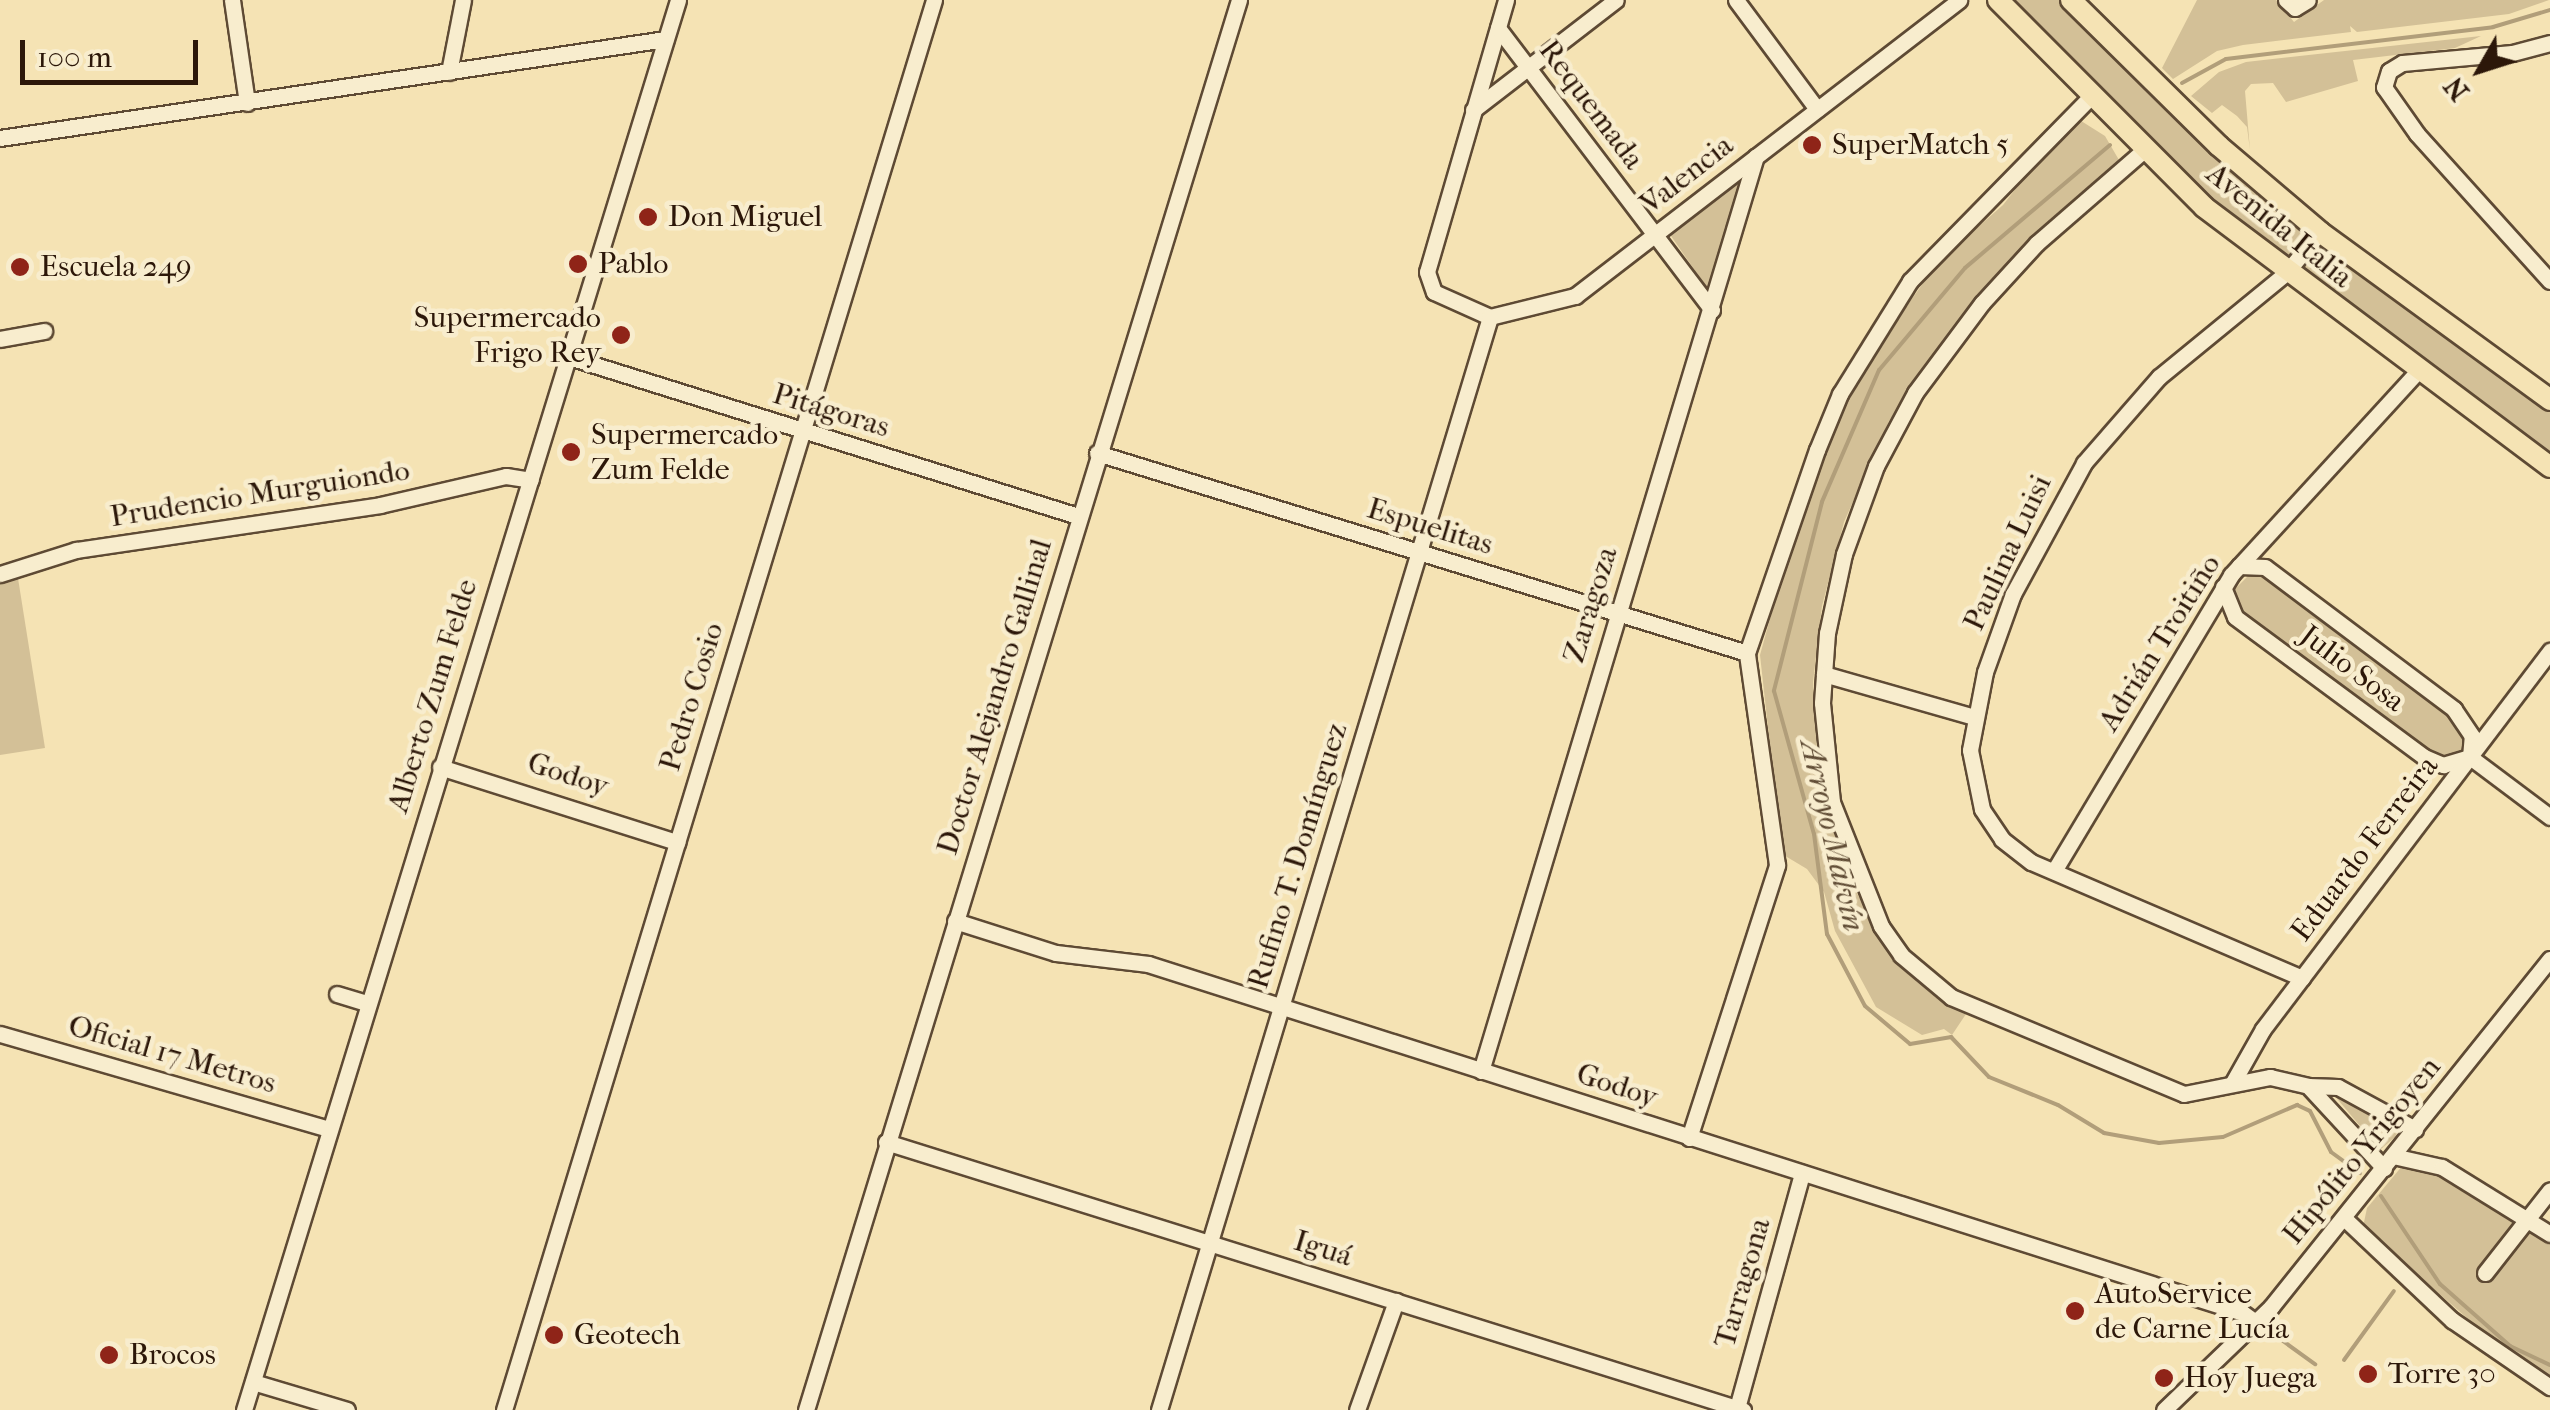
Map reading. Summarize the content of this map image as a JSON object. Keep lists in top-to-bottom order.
{
  "streets": {
    "main road": ["Avenida Italia"],
    "street": [
      "Requemada",
      "Valencia",
      "Pitágoras",
      "Prudencio Murguiondo",
      "Espuelitas",
      "Paulina Luisi",
      "Zaragoza",
      "Adrián Troitiño",
      "Julio Sosa",
      "Alberto Zum Felde",
      "Pedro Cosio",
      "Doctor Alejandro Gallinal",
      "Godoy",
      "Eduardo Ferreira",
      "Rufino T. Domínguez",
      "Oficial 17 Metros",
      "Hipólito Yrigoyen",
      "Iguá",
      "Tarragona"
    ]
  },
  "crossings": [
    ["Requemada", "Valencia"],
    ["Requemada", "Zaragoza"],
    ["Valencia", "Zaragoza"],
    ["Valencia", "Rufino T. Domínguez"],
    ["Avenida Italia", "Paulina Luisi"],
    ["Avenida Italia", "Adrián Troitiño"],
    ["Pitágoras", "Alberto Zum Felde"],
    ["Pitágoras", "Pedro Cosio"],
    ["Pitágoras", "Doctor Alejandro Gallinal"],
    ["Prudencio Murguiondo", "Alberto Zum Felde"],
    ["Espuelitas", "Zaragoza"],
    ["Espuelitas", "Doctor Alejandro Gallinal"],
    ["Espuelitas", "Rufino T. Domínguez"],
    ["Paulina Luisi", "Adrián Troitiño"],
    ["Paulina Luisi", "Eduardo Ferreira"],
    ["Zaragoza", "Godoy"],
    ["Adrián Troitiño", "Julio Sosa"],
    ["Julio Sosa", "Eduardo Ferreira"],
    ["Alberto Zum Felde", "Godoy"],
    ["Alberto Zum Felde", "Oficial 17 Metros"],
    ["Pedro Cosio", "Godoy"],
    ["Doctor Alejandro Gallinal", "Godoy"],
    ["Doctor Alejandro Gallinal", "Iguá"],
    ["Godoy", "Rufino T. Domínguez"],
    ["Godoy", "Hipólito Yrigoyen"],
    ["Godoy", "Tarragona"],
    ["Rufino T. Domínguez", "Iguá"],
    ["Iguá", "Tarragona"]
  ],
  "water": ["Arroyo Malvín"],
  "places": [
    "SuperMatch 5",
    "Don Miguel",
    "Pablo",
    "Escuela 249",
    "Supermercado Frigo Rey",
    "Supermercado Zum Felde",
    "AutoService de Carne Lucía",
    "Geotech",
    "Brocos",
    "Torre 30",
    "Hoy Juega"
  ],
  "scale_bar": "100 m",
  "north": "bottom left"
}
